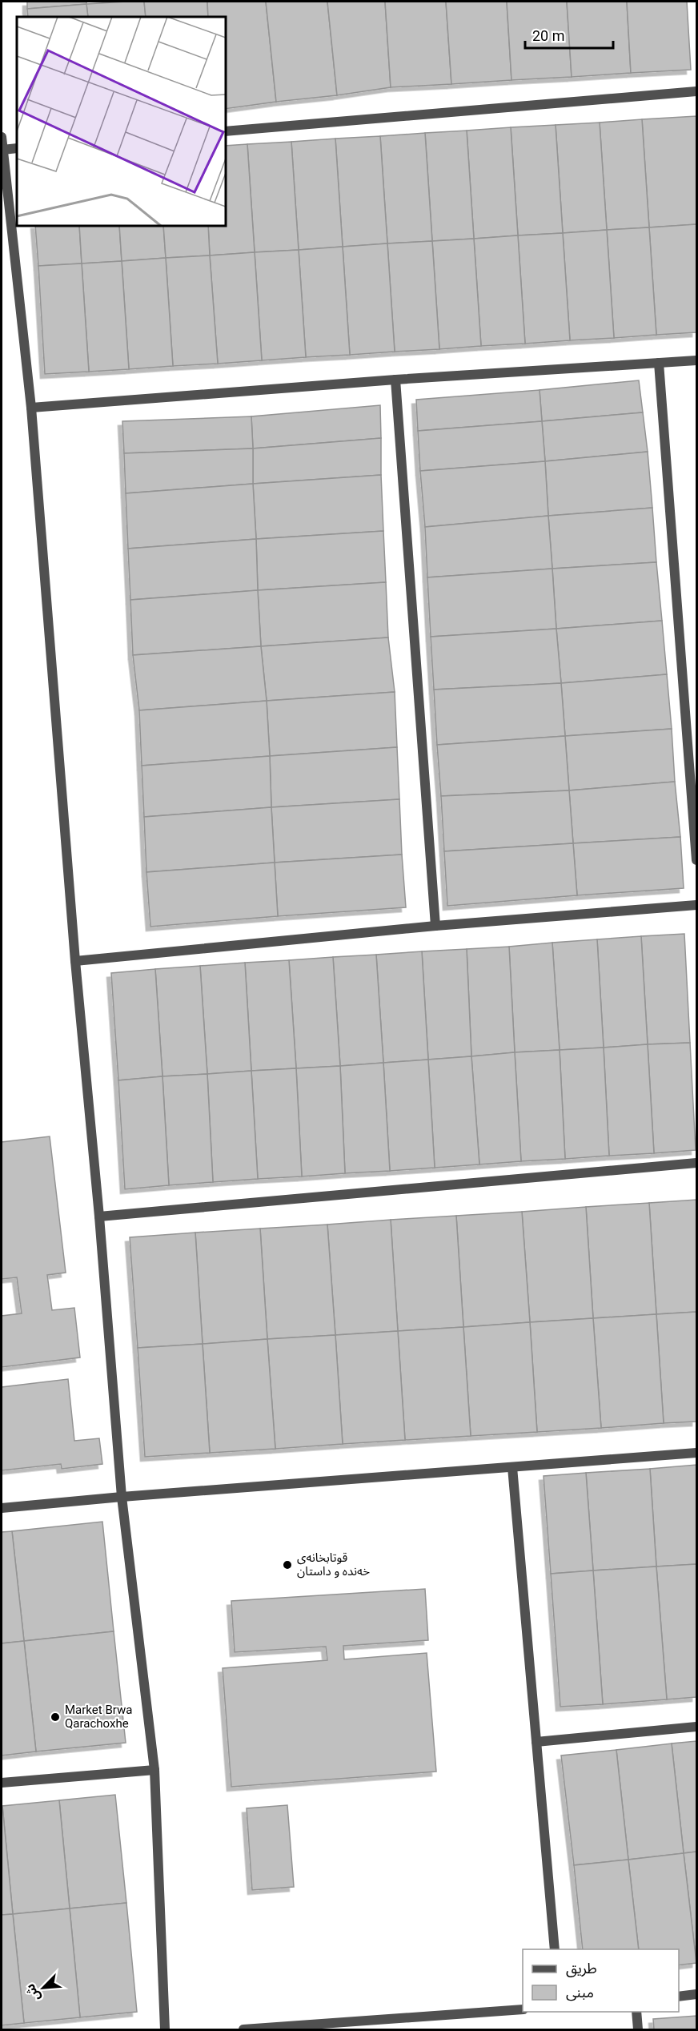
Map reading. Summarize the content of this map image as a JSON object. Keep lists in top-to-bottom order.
{
  "places": ["قوتابخانەی خەندە و داستان", "Market Brwa Qarachoxhe"],
  "legend": ["طريق", "مبنى"],
  "scale_bar": "20 m",
  "north": "bottom left"
}
